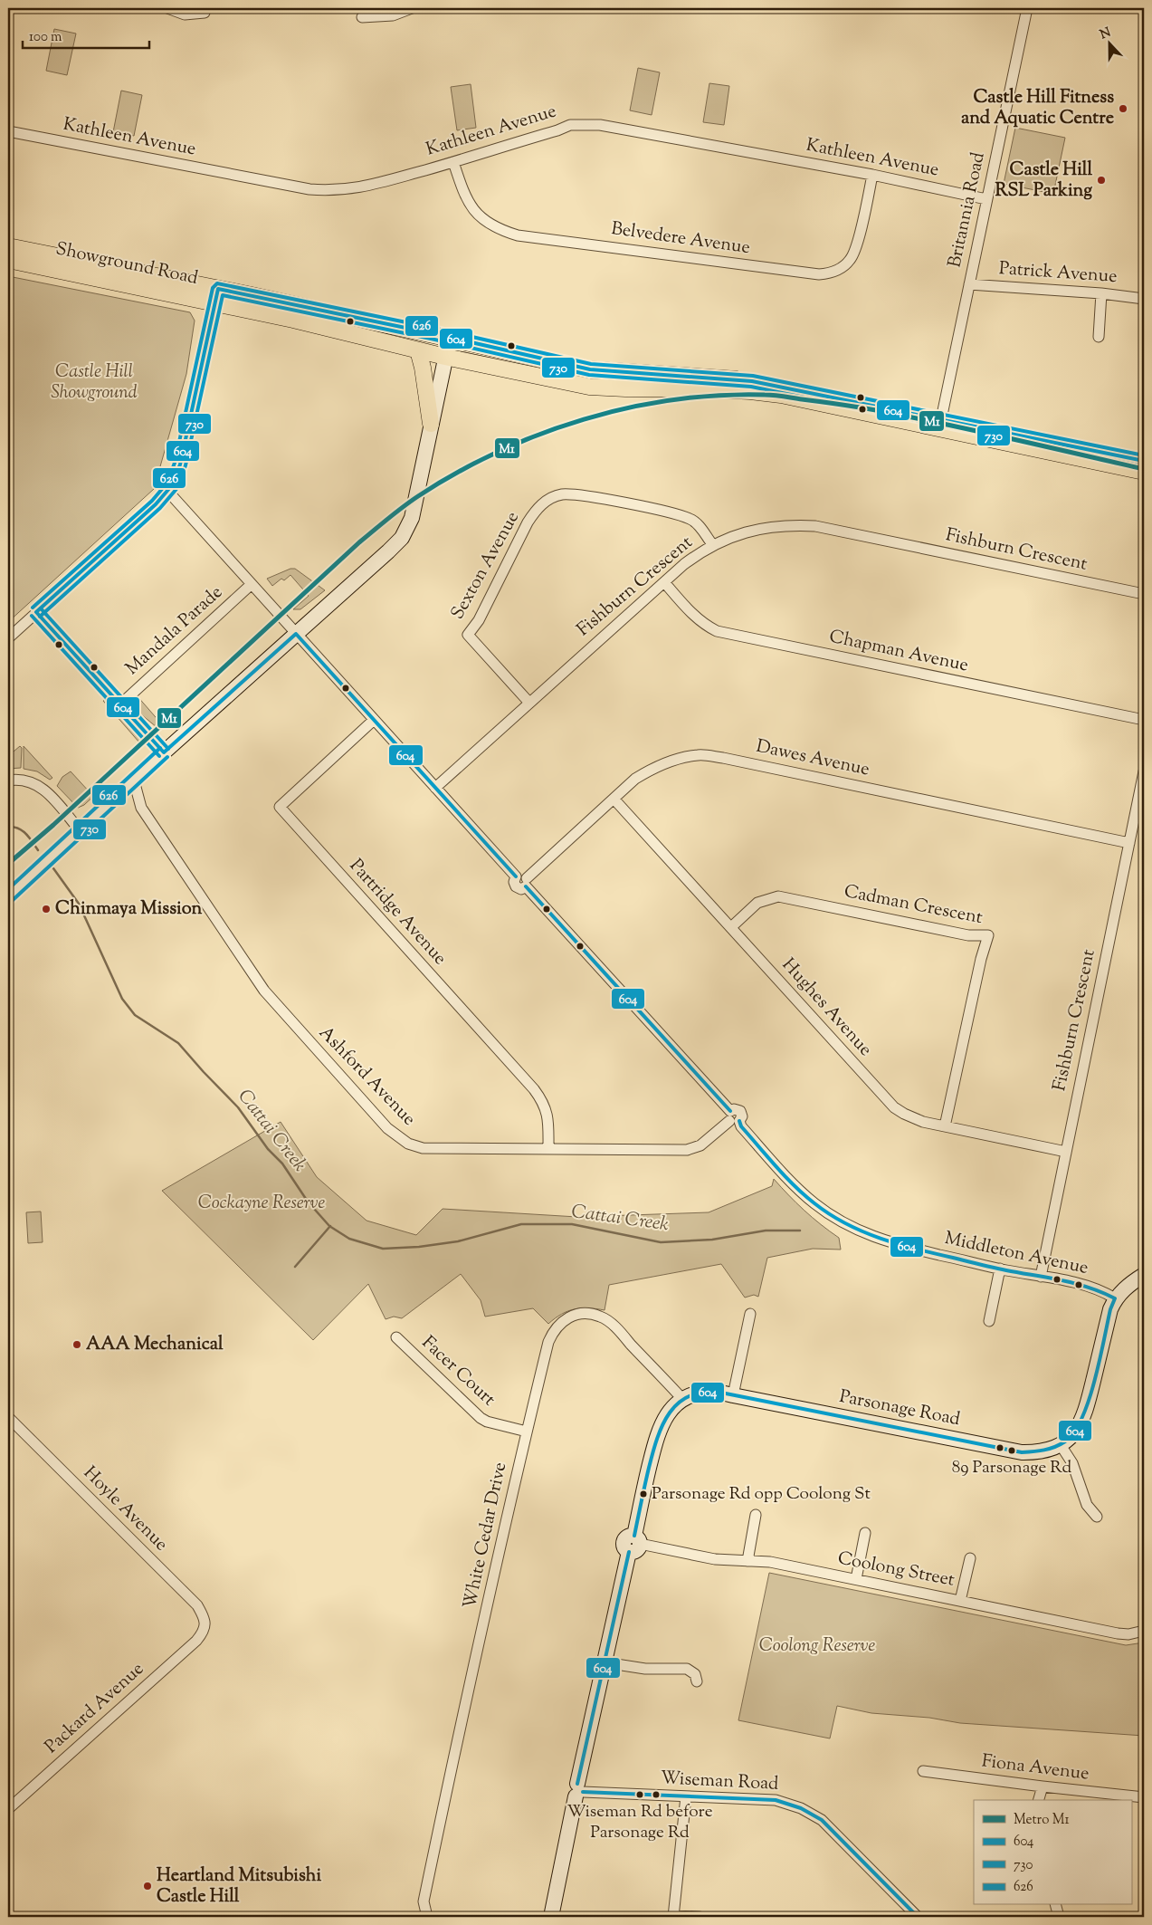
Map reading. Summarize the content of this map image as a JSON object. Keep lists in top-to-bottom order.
{
  "streets": {
    "main road": ["Showground Road"],
    "street": [
      "Kathleen Avenue",
      "Britannia Road",
      "Belvedere Avenue",
      "Patrick Avenue",
      "Fishburn Crescent",
      "Sexton Avenue",
      "Mandala Parade",
      "Chapman Avenue",
      "Dawes Avenue",
      "Cadman Crescent",
      "Partridge Avenue",
      "Hughes Avenue",
      "Ashford Avenue",
      "Middleton Avenue",
      "Facer Court",
      "Parsonage Road",
      "Hoyle Avenue",
      "White Cedar Drive",
      "Coolong Street",
      "Packard Avenue",
      "Fiona Avenue",
      "Wiseman Road"
    ]
  },
  "crossings": [
    ["Kathleen Avenue", "Britannia Road"],
    ["Kathleen Avenue", "Belvedere Avenue"],
    ["Britannia Road", "Showground Road"],
    ["Britannia Road", "Patrick Avenue"],
    ["Fishburn Crescent", "Sexton Avenue"],
    ["Fishburn Crescent", "Chapman Avenue"],
    ["Fishburn Crescent", "Dawes Avenue"],
    ["Fishburn Crescent", "Hughes Avenue"],
    ["Fishburn Crescent", "Middleton Avenue"],
    ["Mandala Parade", "Middleton Avenue"],
    ["Dawes Avenue", "Hughes Avenue"],
    ["Dawes Avenue", "Middleton Avenue"],
    ["Cadman Crescent", "Hughes Avenue"],
    ["Partridge Avenue", "Ashford Avenue"],
    ["Partridge Avenue", "Middleton Avenue"],
    ["Ashford Avenue", "Middleton Avenue"],
    ["Middleton Avenue", "Parsonage Road"],
    ["Facer Court", "White Cedar Drive"],
    ["Parsonage Road", "White Cedar Drive"],
    ["Parsonage Road", "Coolong Street"],
    ["Parsonage Road", "Wiseman Road"],
    ["Hoyle Avenue", "Packard Avenue"]
  ],
  "water": ["Cattai Creek"],
  "parks": ["Castle Hill Showground", "Cockayne Reserve", "Coolong Reserve"],
  "places": [
    "Castle Hill Fitness and Aquatic Centre",
    "Castle Hill RSL Parking",
    "Chinmaya Mission",
    "AAA Mechanical",
    "89 Parsonage Rd",
    "Parsonage Rd opp Coolong St",
    "Wiseman Rd before Parsonage Rd",
    "Heartland Mitsubishi Castle Hill"
  ],
  "lines": [
    "transit line 626",
    "transit line 604",
    "transit line 730",
    "metro line M1"
  ],
  "legend": [
    "Metro M1",
    "604",
    "730",
    "626"
  ],
  "scale_bar": "100 m",
  "north": "top"
}
